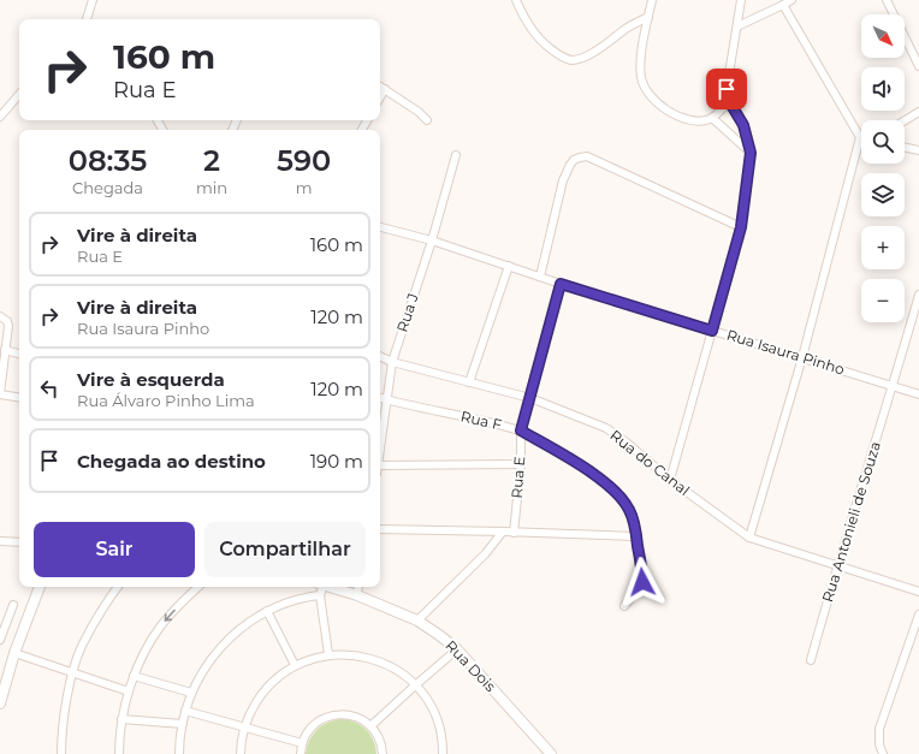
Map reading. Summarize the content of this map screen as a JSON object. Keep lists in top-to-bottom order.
{
  "streets": {
    "street": [
      "Rua J",
      "Rua Isaura Pinho",
      "Rua F",
      "Rua do Canal",
      "Rua E",
      "Rua Antonieli de Souza",
      "Rua Dois"
    ]
  },
  "crossings": [
    ["Rua J", "Rua Isaura Pinho"],
    ["Rua J", "Rua F"],
    ["Rua J", "Rua do Canal"],
    ["Rua Isaura Pinho", "Rua E"],
    ["Rua Isaura Pinho", "Rua Antonieli de Souza"],
    ["Rua F", "Rua E"],
    ["Rua do Canal", "Rua E"],
    ["Rua do Canal", "Rua Antonieli de Souza"]
  ],
  "north": "bottom right",
  "page": {
    "map_buttons": ["+", "−"],
    "turn": ["160 m", "Rua E"],
    "eta": [
      "08:35",
      "Chegada",
      "2",
      "min",
      "590",
      "m"
    ],
    "list": [
      {
        "name": "Vire à direita",
        "note": "Rua E",
        "value": "160 m"
      },
      {
        "name": "Vire à direita",
        "note": "Rua Isaura Pinho",
        "value": "120 m"
      },
      {
        "name": "Vire à esquerda",
        "note": "Rua Álvaro Pinho Lima",
        "value": "120 m"
      },
      {
        "name": "Chegada ao destino",
        "value": "190 m"
      }
    ],
    "buttons": ["Sair", "Compartilhar"]
  }
}
